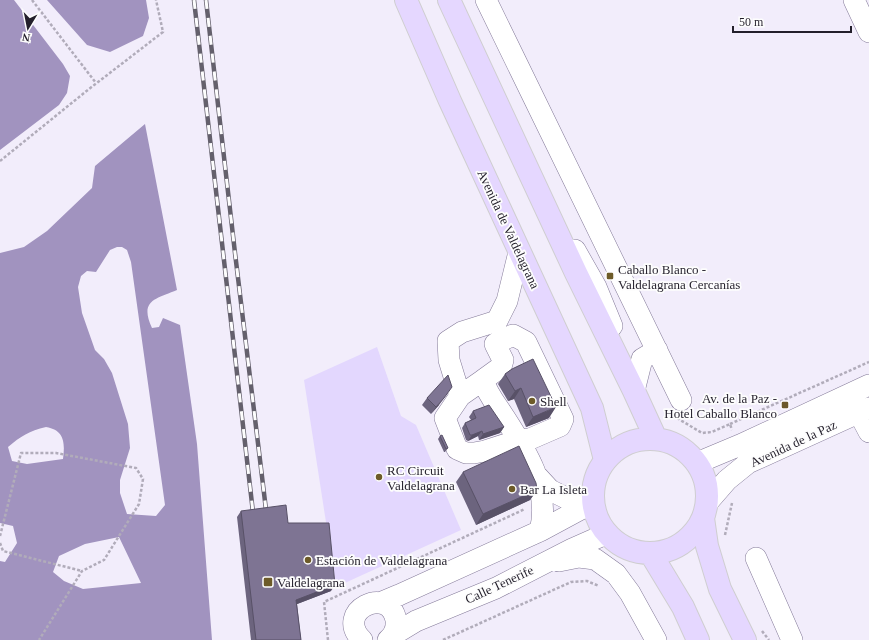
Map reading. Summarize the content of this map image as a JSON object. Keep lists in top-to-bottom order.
{
  "streets": {
    "main road": ["Avenida de Valdelagrana"],
    "street": ["Avenida de la Paz", "Calle Tenerife"]
  },
  "crossings": [
    ["Avenida de Valdelagrana", "Avenida de la Paz"],
    ["Avenida de Valdelagrana", "Calle Tenerife"],
    ["Avenida de la Paz", "Calle Tenerife"]
  ],
  "places": {
    "transit": ["Caballo Blanco - Valdelagrana Cercanías", "Av. de la Paz - Hotel Caballo Blanco", "Valdelagrana"],
    "other": [
      "Shell",
      "RC Circuit Valdelagrana",
      "Bar La Isleta",
      "Estación de Valdelagrana"
    ]
  },
  "scale_bar": "50 m",
  "north": "bottom"
}
